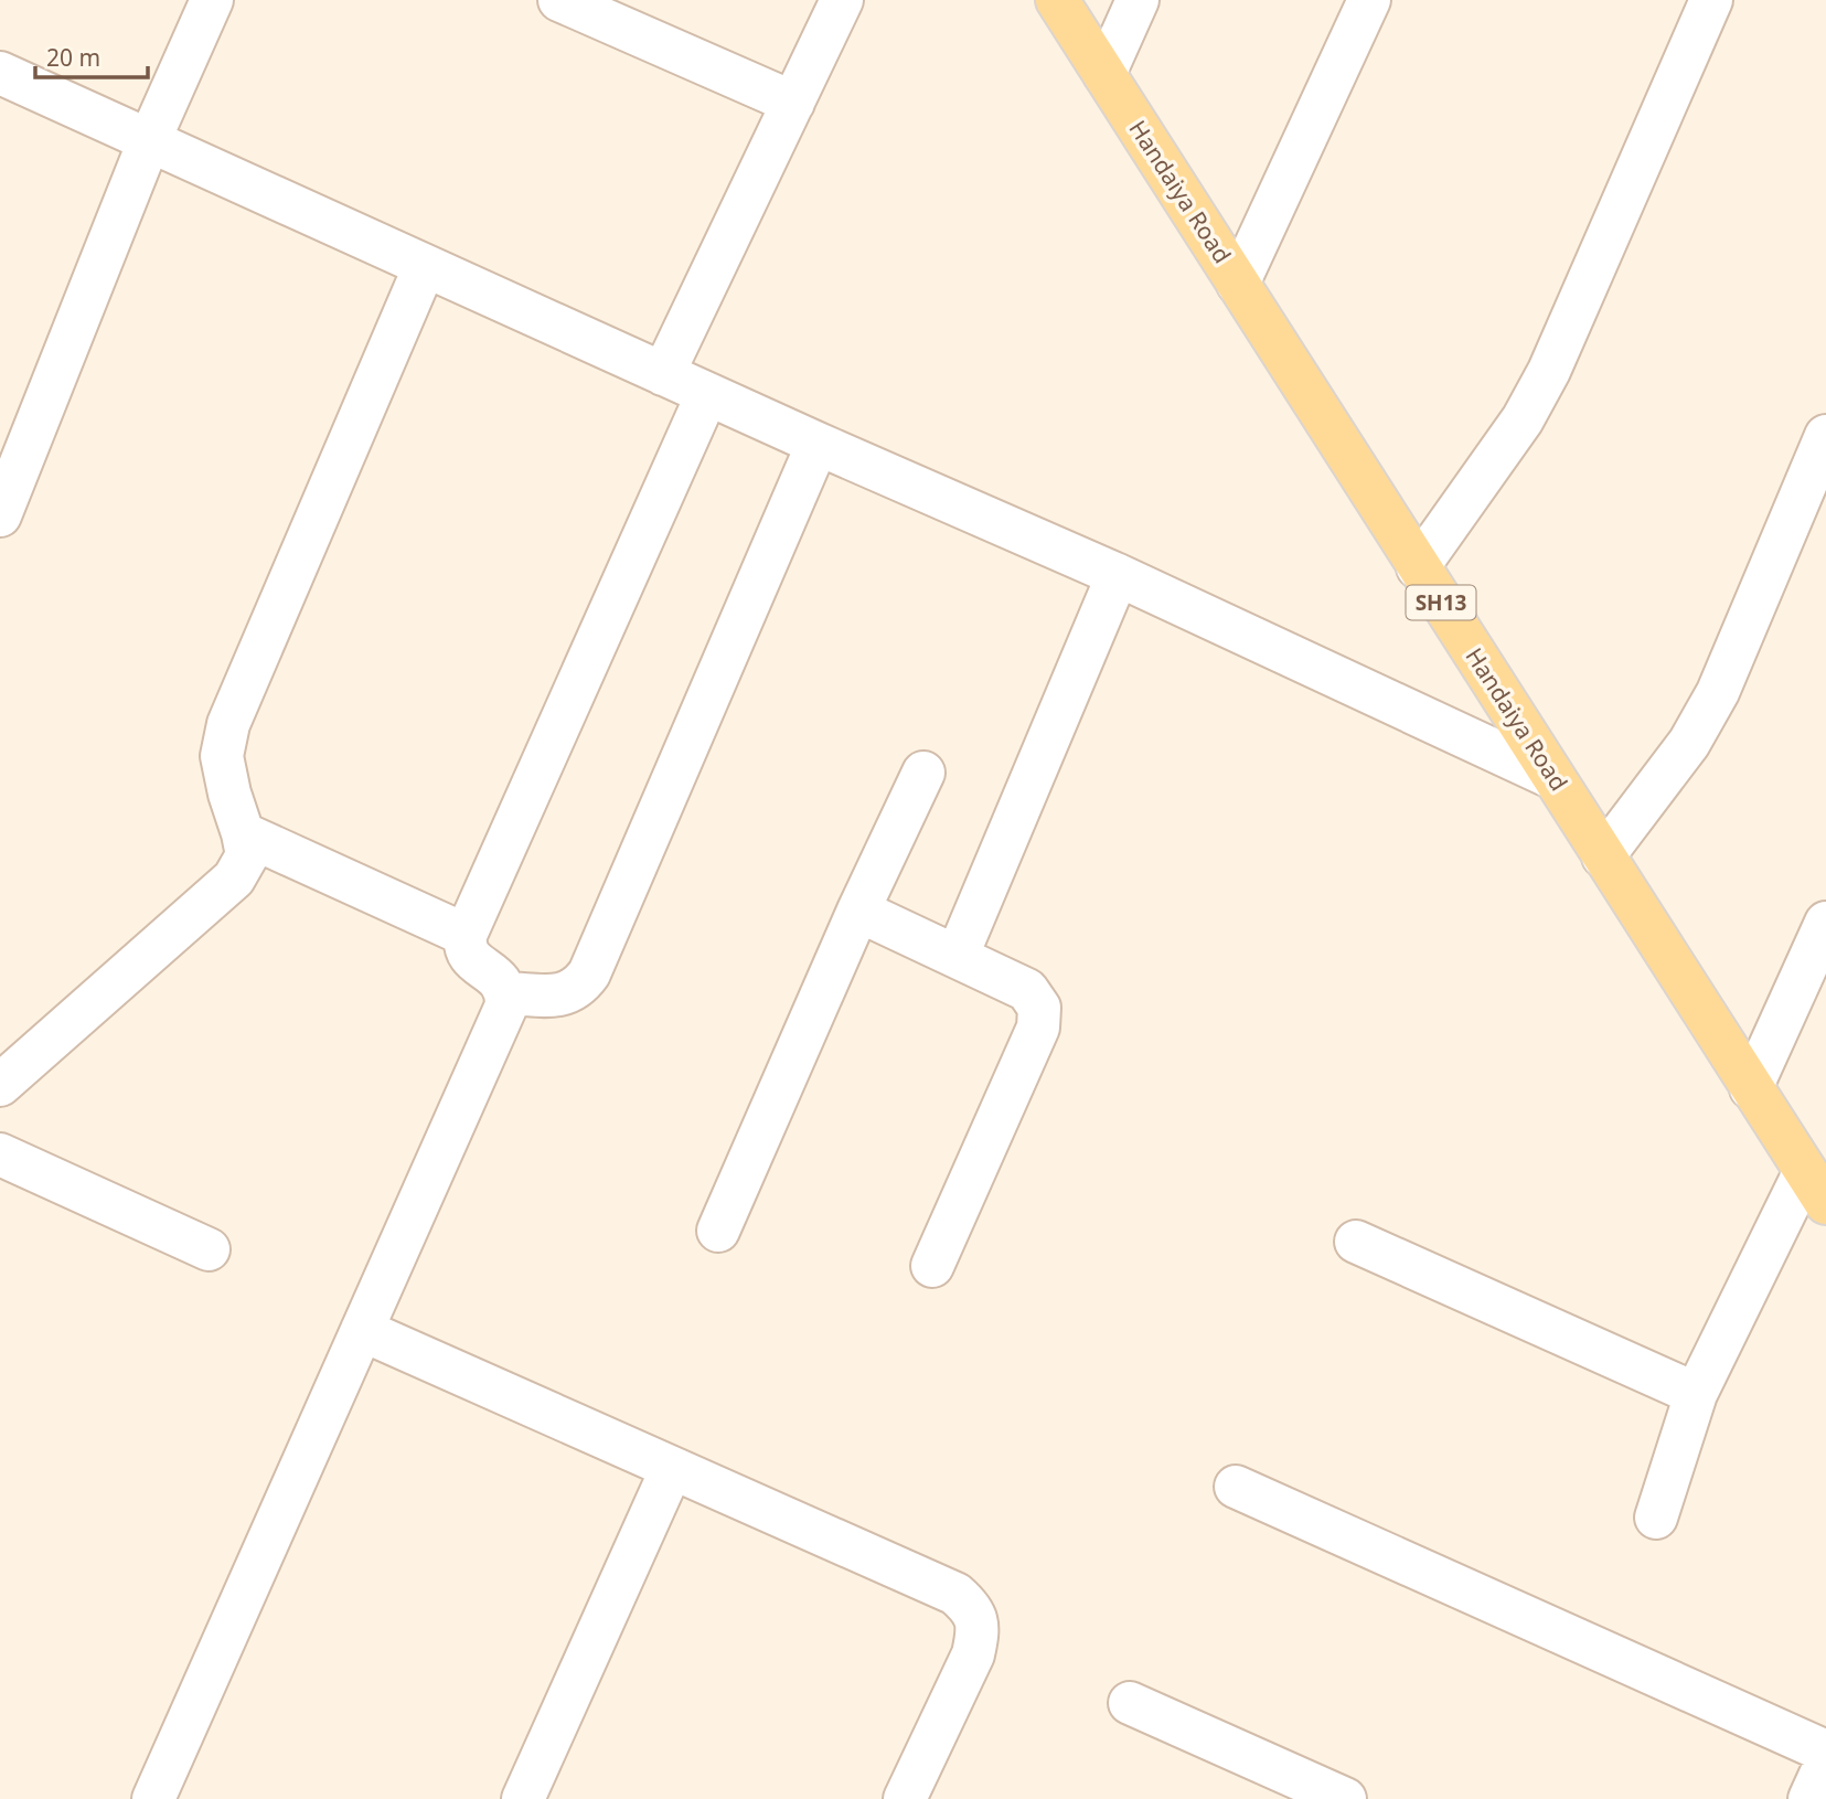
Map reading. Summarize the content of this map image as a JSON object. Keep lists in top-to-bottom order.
{
  "streets": {
    "main road": ["Handaiya Road", "SH13"]
  },
  "scale_bar": "20 m"
}
